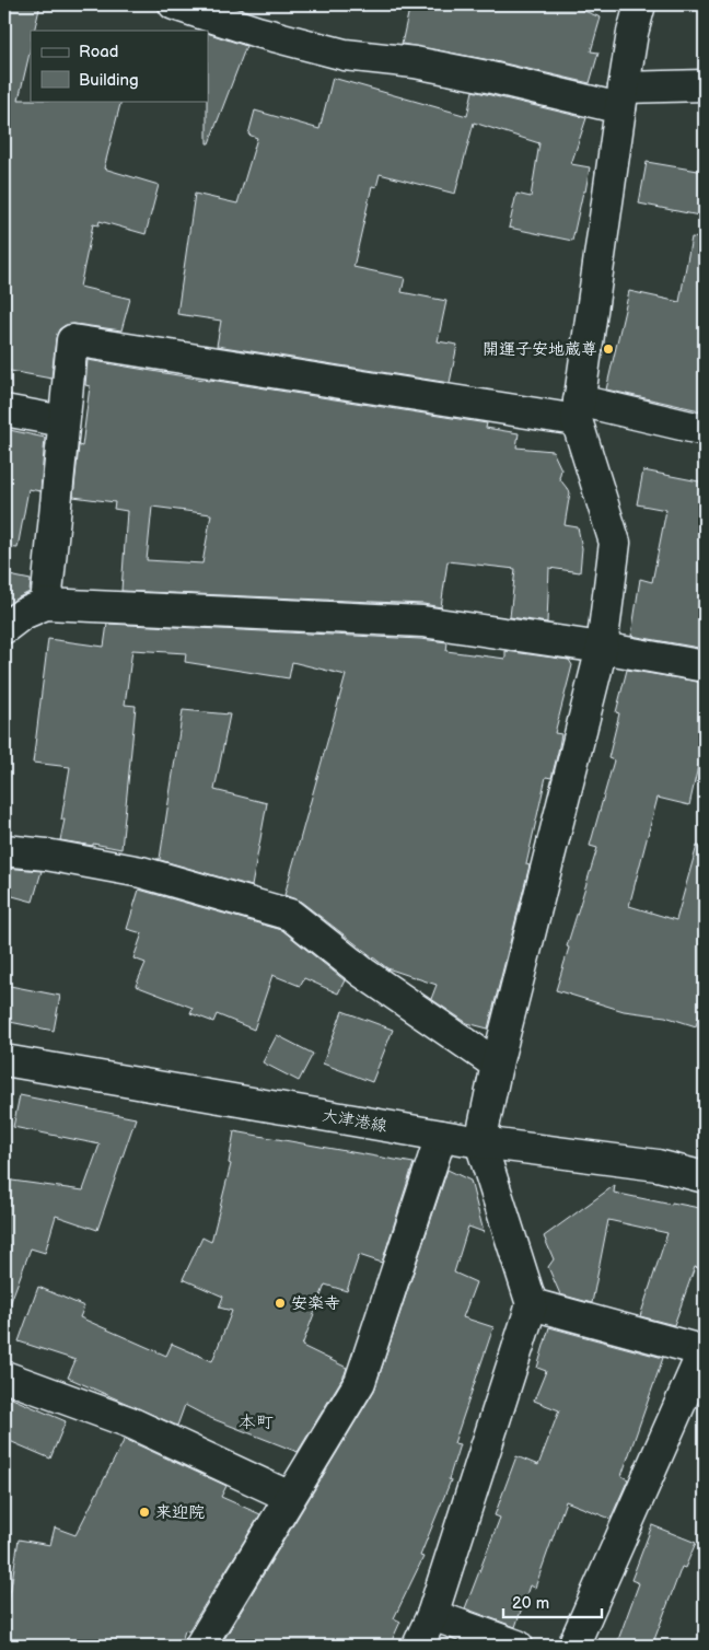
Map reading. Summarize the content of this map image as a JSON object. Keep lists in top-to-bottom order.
{
  "streets": {
    "street": ["大津港線"]
  },
  "districts": ["本町"],
  "places": ["開運子安地蔵尊", "安楽寺", "来迎院"],
  "legend": ["Road", "Building"],
  "scale_bar": "20 m"
}
